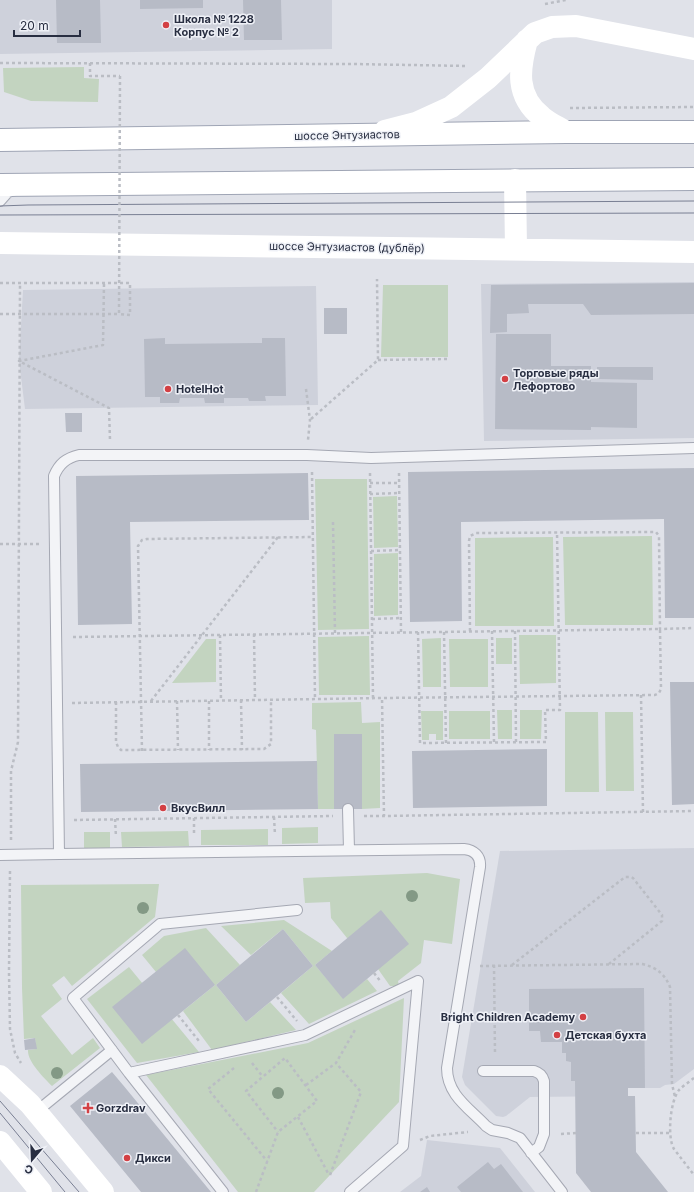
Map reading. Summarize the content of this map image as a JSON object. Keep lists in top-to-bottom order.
{
  "streets": {
    "main road": ["шоссе Энтузиастов", "шоссе Энтузиастов (дублёр)"]
  },
  "places": {
    "other": [
      "Школа № 1228 Корпус № 2",
      "Торговые ряды Лефортово",
      "HotelHot",
      "ВкусВилл",
      "Bright Children Academy",
      "Детская бухта",
      "Дикси"
    ],
    "health": ["Gorzdrav"]
  },
  "scale_bar": "20 m",
  "north": "bottom"
}
